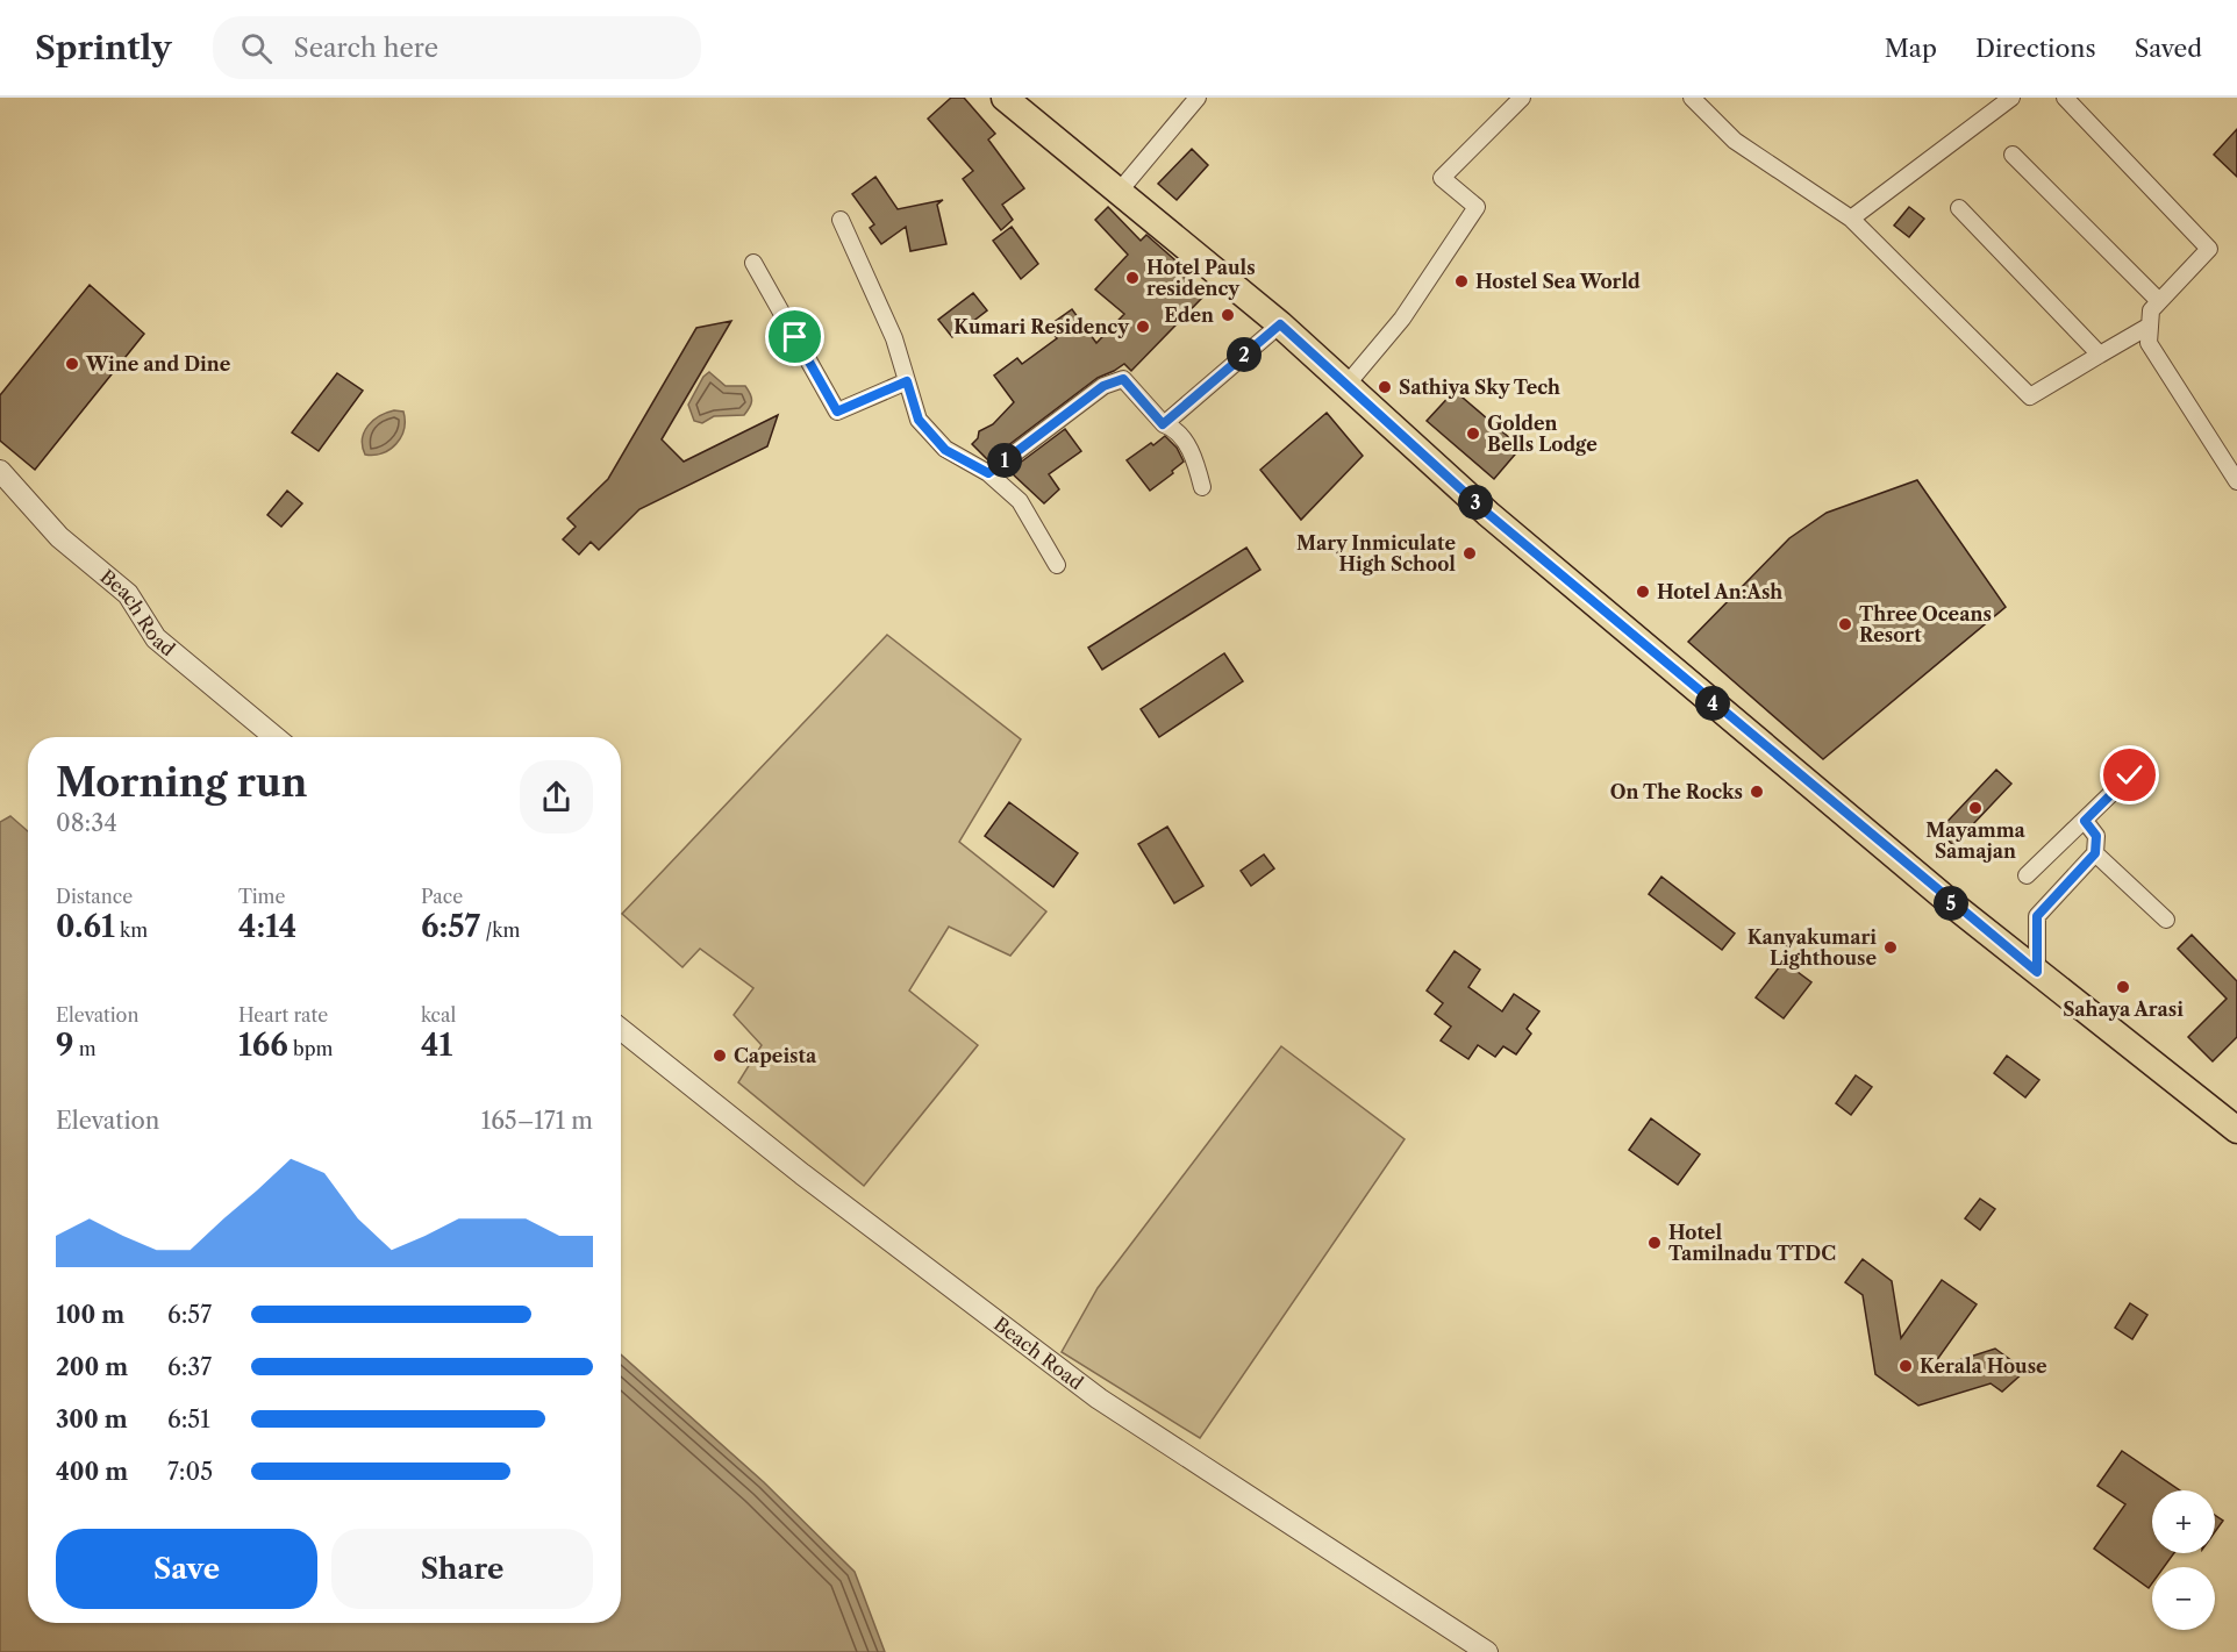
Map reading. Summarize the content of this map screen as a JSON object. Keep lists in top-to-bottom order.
{
  "streets": {
    "street": ["Beach Road"]
  },
  "places": [
    "Hotel Pauls residency",
    "Hostel Sea World",
    "Eden",
    "Kumari Residency",
    "Wine and Dine",
    "Sathiya Sky Tech",
    "Golden Bells Lodge",
    "Mary Inmiculate High School",
    "Hotel An:Ash",
    "Three Oceans Resort",
    "On The Rocks",
    "Mayamma Samajan",
    "Kanyakumari Lighthouse",
    "Sahaya Arasi",
    "Capeista",
    "Hotel Tamilnadu TTDC",
    "Kerala House"
  ],
  "page": {
    "header": "Sprintly",
    "search": "Search here",
    "nav": ["Map", "Directions", "Saved"],
    "pins": [
      "2",
      "1",
      "3",
      "4",
      "5"
    ],
    "heading": ["Morning run", "08:34"],
    "stats": [
      ["Distance", "0.61 km"],
      ["Time", "4:14"],
      ["Pace", "6:57 /km"],
      ["Elevation", "9 m"],
      ["Heart rate", "166 bpm"],
      ["kcal", "41"]
    ],
    "chart": ["Elevation", "165–171 m"],
    "list": [
      {
        "name": "100 m",
        "note": "6:57"
      },
      {
        "name": "200 m",
        "note": "6:37"
      },
      {
        "name": "300 m",
        "note": "6:51"
      },
      {
        "name": "400 m",
        "note": "7:05"
      }
    ],
    "map_buttons": ["+", "−"],
    "buttons": ["Save", "Share"]
  }
}
